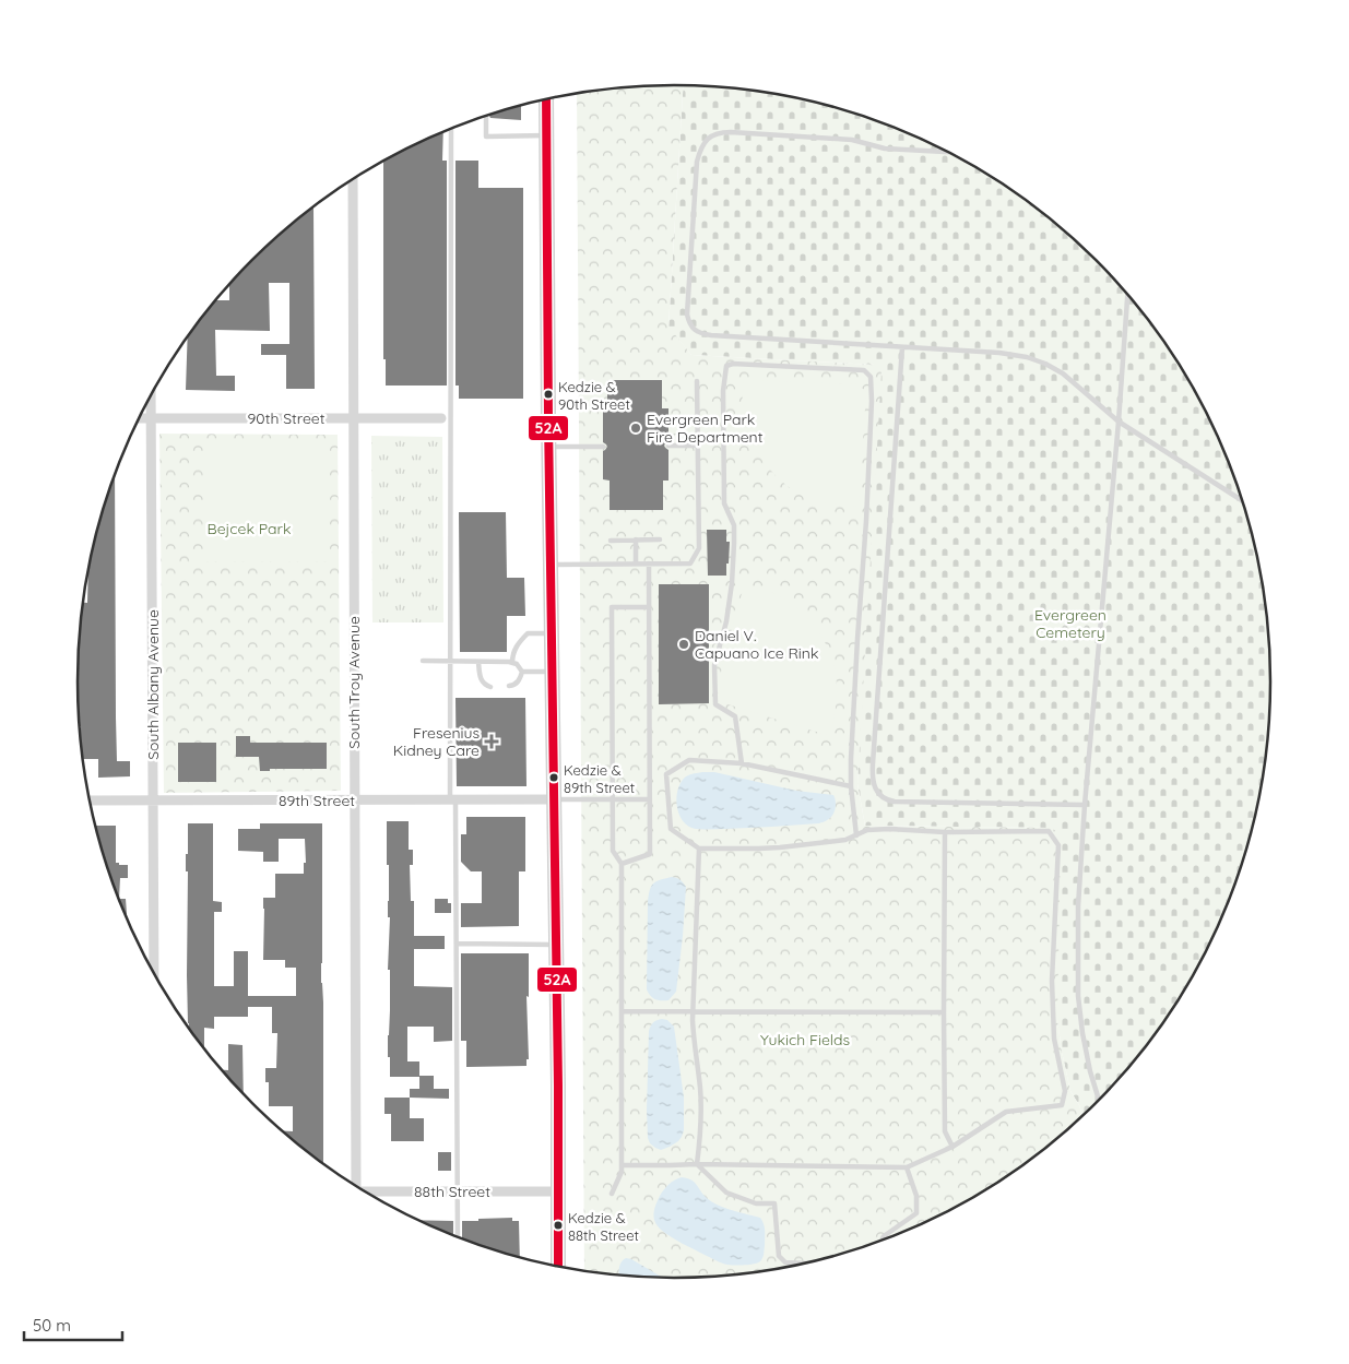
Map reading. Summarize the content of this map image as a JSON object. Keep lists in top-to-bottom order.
{
  "streets": {
    "street": [
      "90th Street",
      "South Troy Avenue",
      "South Albany Avenue",
      "89th Street",
      "88th Street"
    ]
  },
  "crossings": [
    ["90th Street", "South Troy Avenue"],
    ["90th Street", "South Albany Avenue"],
    ["South Troy Avenue", "89th Street"],
    ["South Albany Avenue", "89th Street"]
  ],
  "parks": ["Bejcek Park", "Evergreen Cemetery", "Yukich Fields"],
  "places": {
    "other": [
      "Kedzie & 90th Street",
      "Evergreen Park Fire Department",
      "Daniel V. Capuano Ice Rink",
      "Kedzie & 89th Street",
      "Kedzie & 88th Street"
    ],
    "health": ["Fresenius Kidney Care"]
  },
  "lines": ["transit line 52A"],
  "scale_bar": "50 m"
}
